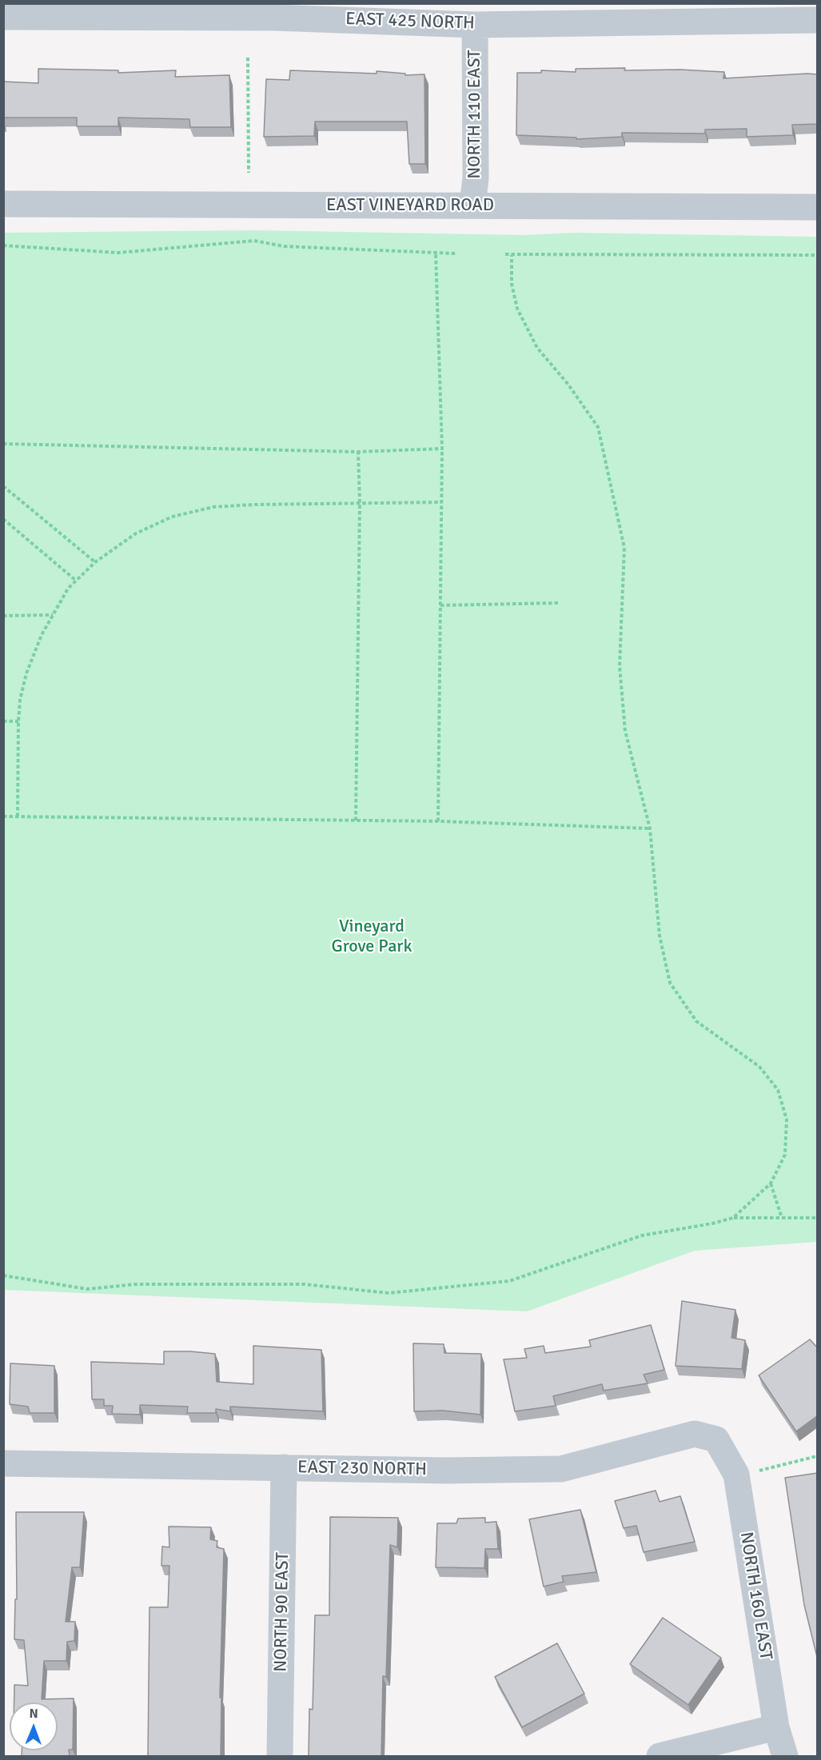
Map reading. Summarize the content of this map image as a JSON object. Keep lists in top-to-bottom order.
{
  "streets": {
    "street": [
      "EAST 425 NORTH",
      "NORTH 110 EAST",
      "EAST VINEYARD ROAD",
      "EAST 230 NORTH",
      "NORTH 160 EAST",
      "NORTH 90 EAST"
    ]
  },
  "crossings": [
    ["EAST 425 NORTH", "NORTH 110 EAST"],
    ["NORTH 110 EAST", "EAST VINEYARD ROAD"],
    ["EAST 230 NORTH", "NORTH 160 EAST"],
    ["EAST 230 NORTH", "NORTH 90 EAST"]
  ],
  "parks": ["Vineyard Grove Park"],
  "north": "top"
}
